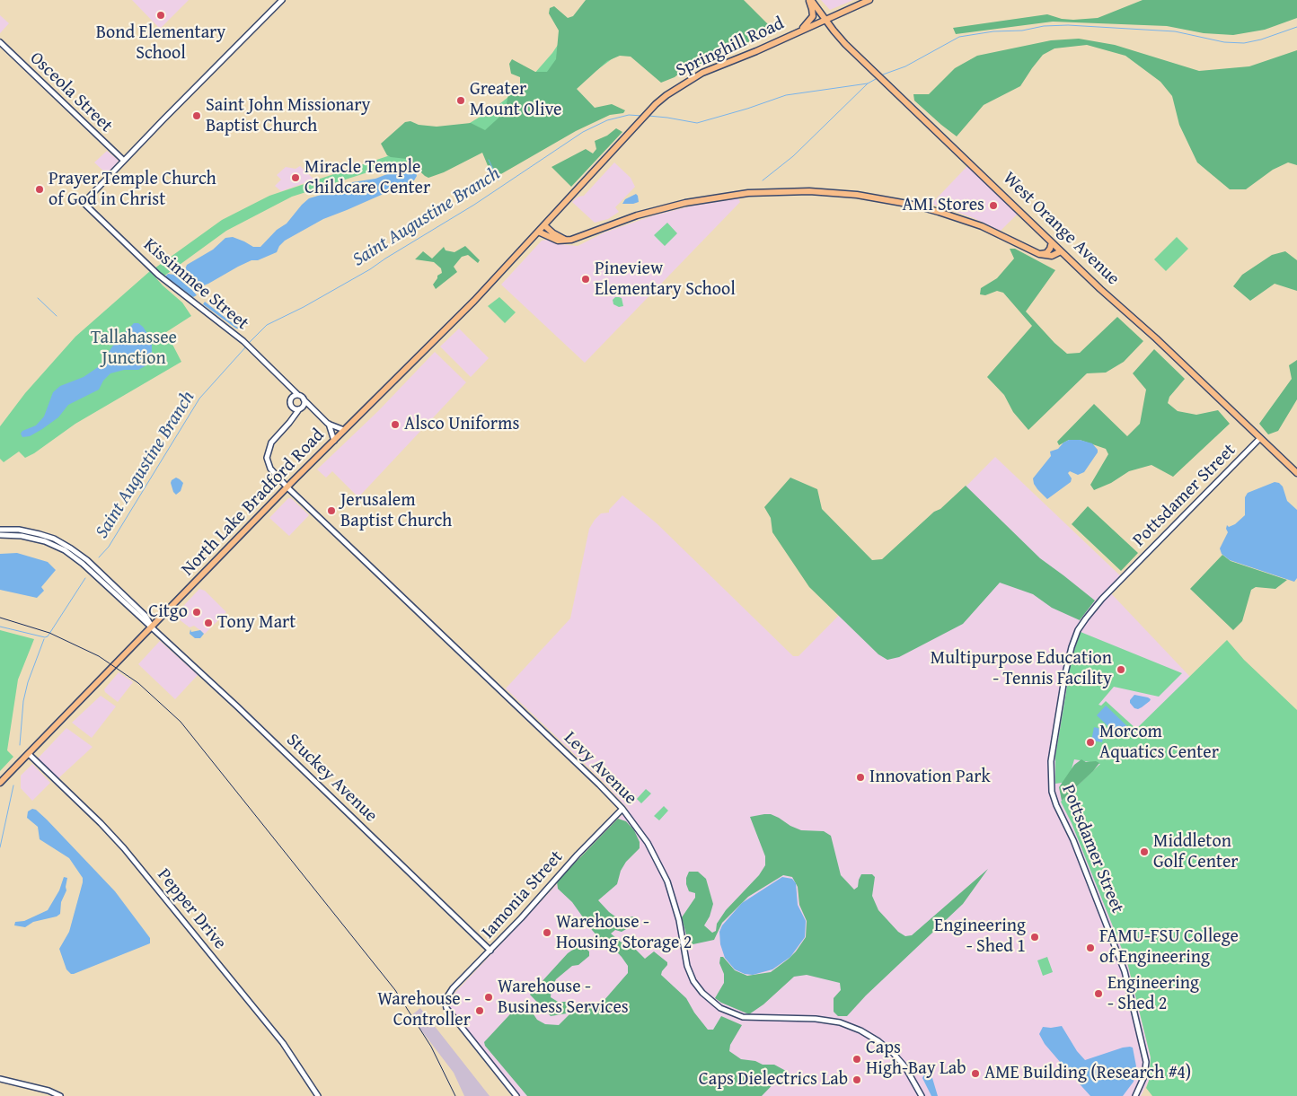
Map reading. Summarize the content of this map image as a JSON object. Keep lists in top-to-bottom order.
{
  "streets": {
    "main road": ["Springhill Road", "West Orange Avenue", "North Lake Bradford Road"],
    "street": [
      "Osceola Street",
      "Kissimmee Street",
      "Pottsdamer Street",
      "Levy Avenue",
      "Stuckey Avenue",
      "Iamonia Street",
      "Pepper Drive"
    ]
  },
  "crossings": [
    ["Springhill Road", "West Orange Avenue"],
    ["Springhill Road", "North Lake Bradford Road"],
    ["Osceola Street", "Kissimmee Street"],
    ["West Orange Avenue", "Pottsdamer Street"],
    ["Kissimmee Street", "Levy Avenue"],
    ["North Lake Bradford Road", "Levy Avenue"],
    ["North Lake Bradford Road", "Stuckey Avenue"],
    ["North Lake Bradford Road", "Pepper Drive"],
    ["Levy Avenue", "Iamonia Street"],
    ["Stuckey Avenue", "Iamonia Street"]
  ],
  "water": ["Saint Augustine Branch"],
  "parks": ["Tallahassee Junction"],
  "places": [
    "Bond Elementary School",
    "Greater Mount Olive",
    "Saint John Missionary Baptist Church",
    "Miracle Temple Childcare Center",
    "Prayer Temple Church of God in Christ",
    "AMI Stores",
    "Pineview Elementary School",
    "Alsco Uniforms",
    "Jerusalem Baptist Church",
    "Citgo",
    "Tony Mart",
    "Multipurpose Education - Tennis Facility",
    "Morcom Aquatics Center",
    "Innovation Park",
    "Middleton Golf Center",
    "Warehouse - Housing Storage 2",
    "Engineering - Shed 1",
    "FAMU-FSU College of Engineering",
    "Engineering - Shed 2",
    "Warehouse - Business Services",
    "Warehouse - Controller",
    "Caps High-Bay Lab",
    "AME Building (Research #4)",
    "Caps Dielectrics Lab"
  ]
}
